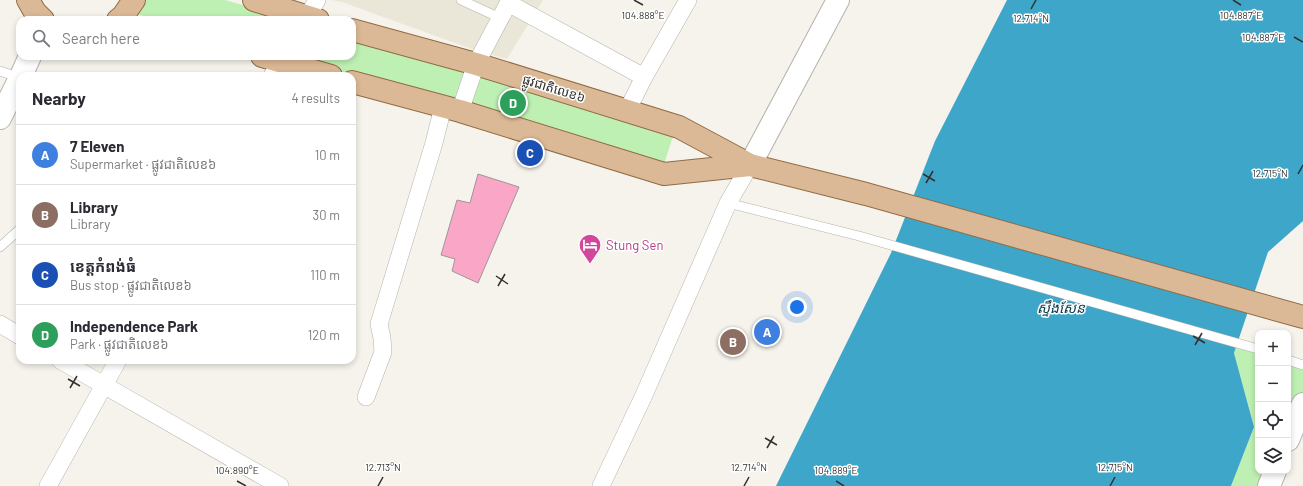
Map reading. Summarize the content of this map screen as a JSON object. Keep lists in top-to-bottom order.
{
  "streets": {
    "main road": ["ផ្លូវជាតិលេខ៦"]
  },
  "water": ["ស្ទឹងសែន"],
  "places": {
    "hotel": ["Stung Sen"]
  },
  "page": {
    "search": "Search here",
    "heading": ["Nearby", "4 results"],
    "pins": [
      "D",
      "C",
      "A",
      "B"
    ],
    "list": [
      {
        "mark": "A",
        "name": "7 Eleven",
        "note": "Supermarket · ផ្លូវជាតិលេខ៦",
        "value": "10 m"
      },
      {
        "mark": "B",
        "name": "Library",
        "note": "Library",
        "value": "30 m"
      },
      {
        "mark": "C",
        "name": "ខេត្តកំពង់ធំ",
        "note": "Bus stop · ផ្លូវជាតិលេខ៦",
        "value": "110 m"
      },
      {
        "mark": "D",
        "name": "Independence Park",
        "note": "Park · ផ្លូវជាតិលេខ៦",
        "value": "120 m"
      }
    ],
    "map_buttons": ["+", "−"]
  },
  "coordinates": [
    "104.888°E",
    "104.887°E",
    "12.714°N",
    "12.715°N",
    "12.713°N",
    "104.890°E",
    "104.889°E"
  ]
}
